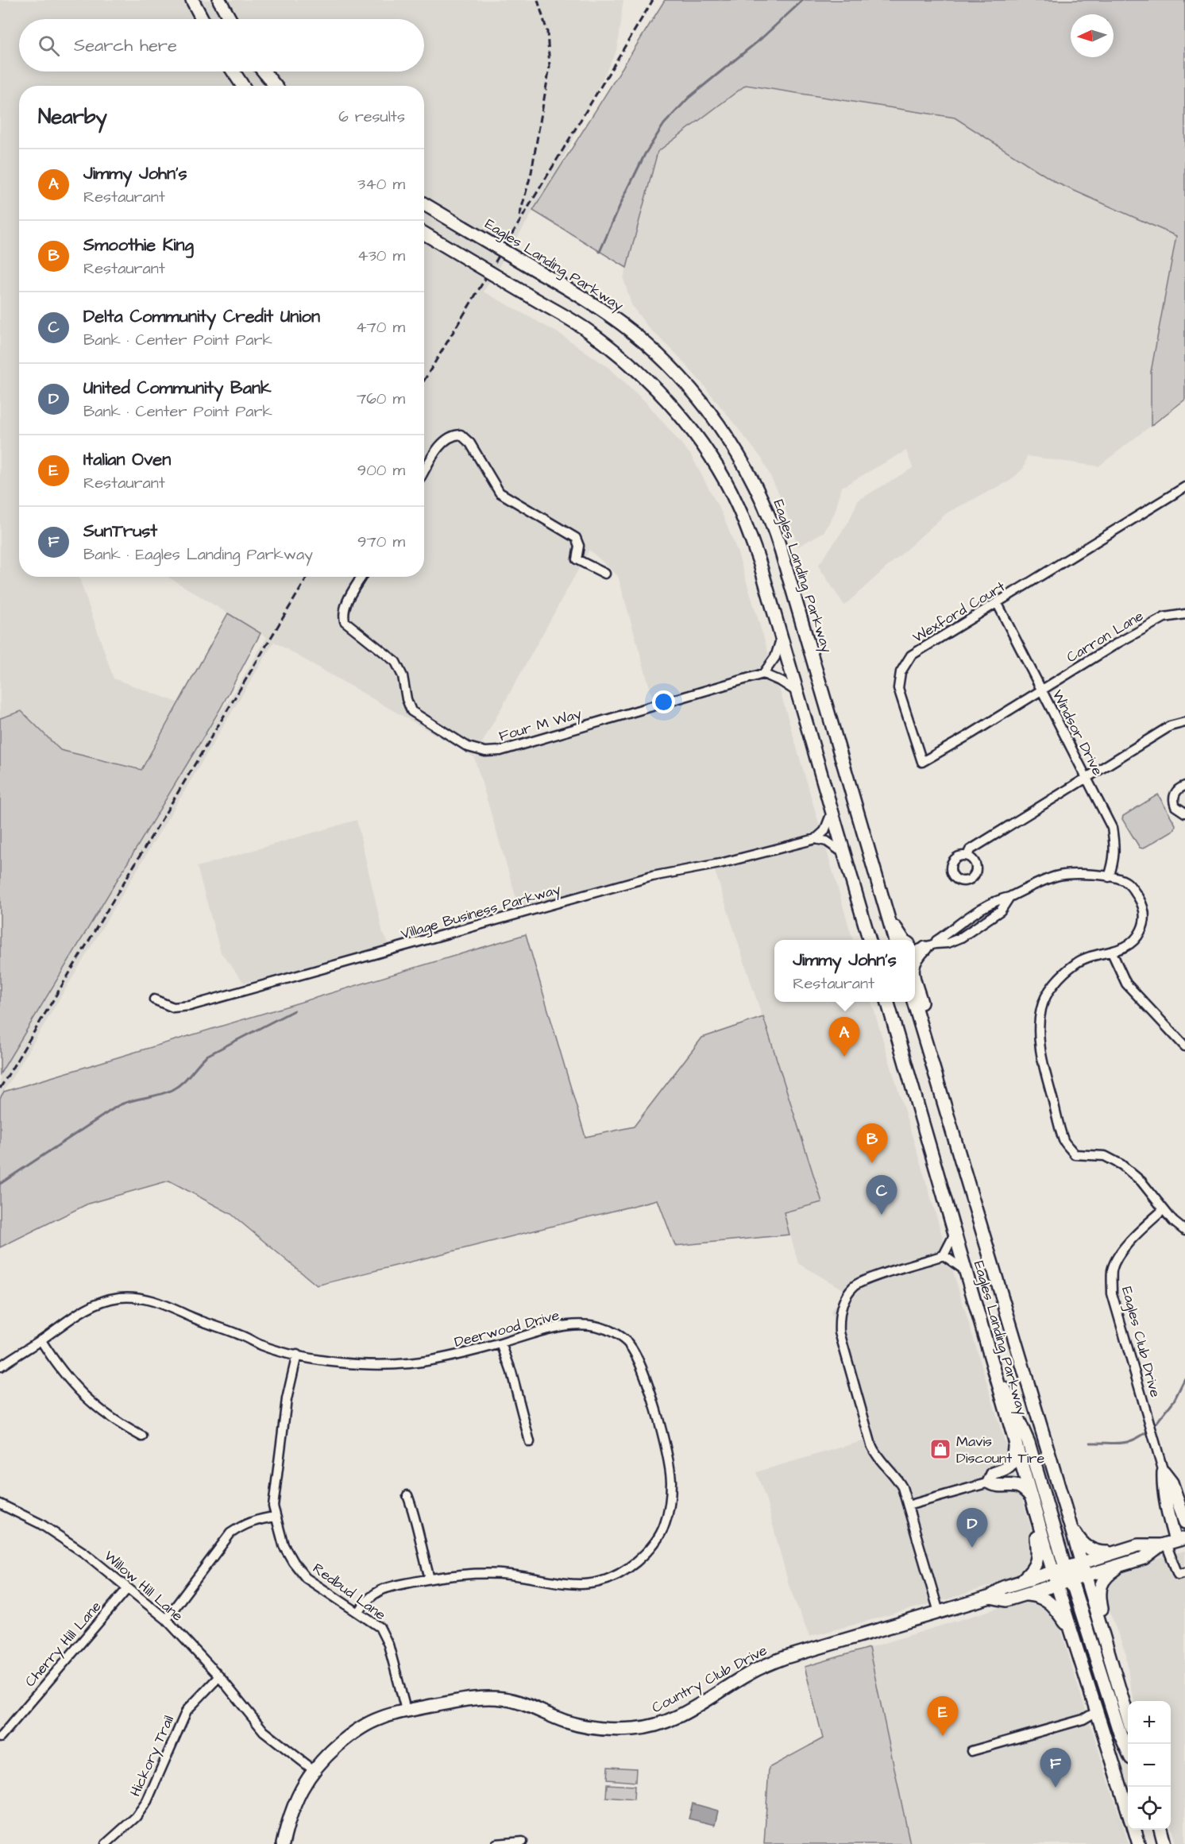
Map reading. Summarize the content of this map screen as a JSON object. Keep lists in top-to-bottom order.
{
  "streets": {
    "main road": ["Eagles Landing Parkway", "Country Club Drive"],
    "street": [
      "Wexford Court",
      "Carron Lane",
      "Four M Way",
      "Windsor Drive",
      "Village Business Parkway",
      "Deerwood Drive",
      "Eagles Club Drive",
      "Willow Hill Lane",
      "Redbud Lane",
      "Cherry Hill Lane",
      "Hickory Trail"
    ]
  },
  "crossings": [
    ["Eagles Landing Parkway", "Country Club Drive"],
    ["Wexford Court", "Carron Lane"],
    ["Wexford Court", "Windsor Drive"],
    ["Carron Lane", "Windsor Drive"],
    ["Deerwood Drive", "Redbud Lane"],
    ["Willow Hill Lane", "Cherry Hill Lane"],
    ["Willow Hill Lane", "Country Club Drive"],
    ["Willow Hill Lane", "Hickory Trail"],
    ["Redbud Lane", "Country Club Drive"]
  ],
  "places": {
    "shop": ["Mavis Discount Tire"]
  },
  "north": "left",
  "page": {
    "search": "Search here",
    "heading": ["Nearby", "6 results"],
    "list": [
      {
        "mark": "A",
        "name": "Jimmy John's",
        "note": "Restaurant",
        "value": "340 m"
      },
      {
        "mark": "B",
        "name": "Smoothie King",
        "note": "Restaurant",
        "value": "430 m"
      },
      {
        "mark": "C",
        "name": "Delta Community Credit Union",
        "note": "Bank · Center Point Park",
        "value": "470 m"
      },
      {
        "mark": "D",
        "name": "United Community Bank",
        "note": "Bank · Center Point Park",
        "value": "760 m"
      },
      {
        "mark": "E",
        "name": "Italian Oven",
        "note": "Restaurant",
        "value": "900 m"
      },
      {
        "mark": "F",
        "name": "SunTrust",
        "note": "Bank · Eagles Landing Parkway",
        "value": "970 m"
      }
    ],
    "popup": ["Jimmy John's", "Restaurant"],
    "pins": [
      "A",
      "B",
      "C",
      "D",
      "E",
      "F"
    ],
    "map_buttons": ["+", "−"]
  }
}
